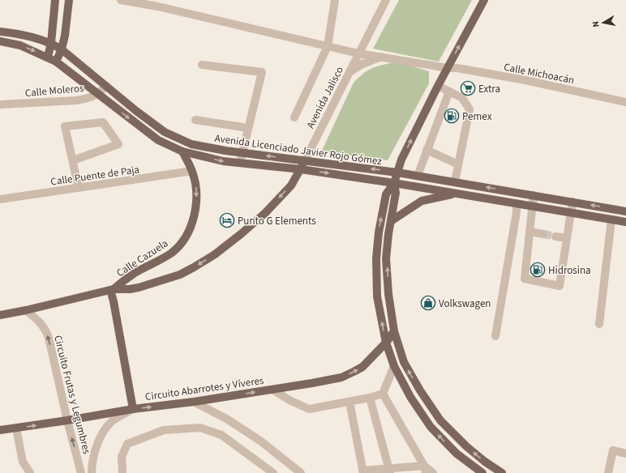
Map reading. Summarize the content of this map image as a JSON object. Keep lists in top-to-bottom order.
{
  "streets": {
    "main road": [
      "Avenida Jalisco",
      "Avenida Licenciado Javier Rojo Gómez",
      "Calle Cazuela",
      "Circuito Abarrotes y Víveres"
    ],
    "street": [
      "Calle Michoacán",
      "Calle Moleros",
      "Calle Puente de Paja",
      "Circuito Frutas y Legumbres"
    ]
  },
  "crossings": [
    ["Calle Michoacán", "Avenida Jalisco"],
    ["Calle Moleros", "Avenida Licenciado Javier Rojo Gómez"],
    ["Avenida Jalisco", "Avenida Licenciado Javier Rojo Gómez"],
    ["Avenida Jalisco", "Calle Cazuela"],
    ["Avenida Licenciado Javier Rojo Gómez", "Calle Cazuela"],
    ["Calle Puente de Paja", "Calle Cazuela"],
    ["Calle Cazuela", "Circuito Frutas y Legumbres"],
    ["Circuito Abarrotes y Víveres", "Circuito Frutas y Legumbres"]
  ],
  "one_way": [
    "Avenida Jalisco",
    "Calle Cazuela",
    "Circuito Abarrotes y Víveres",
    "Circuito Frutas y Legumbres"
  ],
  "places": {
    "supermarket": ["Extra"],
    "fuel station": ["Pemex", "Hidrosina"],
    "hotel": ["Punto G Elements"],
    "shop": ["Volkswagen"]
  },
  "north": "left"
}
